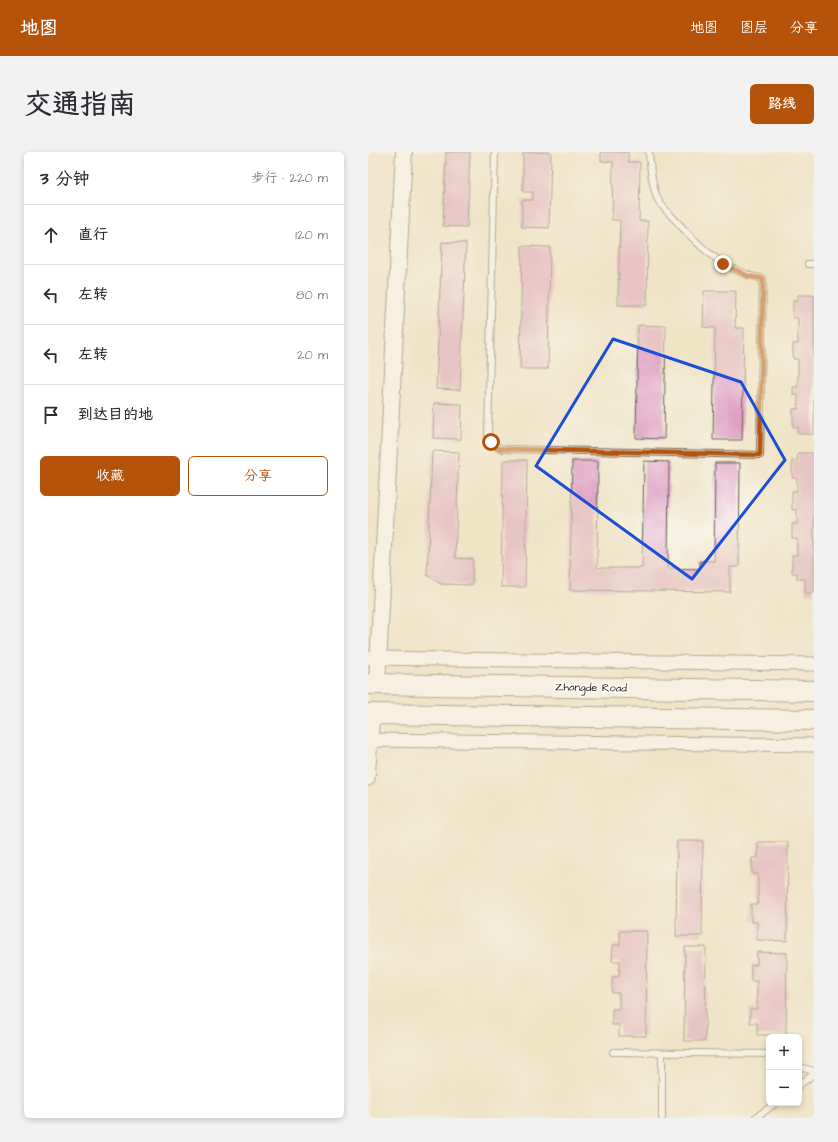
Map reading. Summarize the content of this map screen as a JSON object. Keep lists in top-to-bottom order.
{
  "streets": {
    "main road": ["Zhangde Road"]
  },
  "page": {
    "header": "地图",
    "nav": ["地图", "图层", "分享"],
    "title": "交通指南",
    "buttons": [
      "路线",
      ["收藏", "分享"]
    ],
    "heading": ["3 分钟", "步行 · 220 m"],
    "list": [
      ["直行", "120 m"],
      ["左转", "80 m"],
      ["左转", "20 m"],
      "到达目的地"
    ],
    "map_buttons": ["+", "−"]
  }
}
